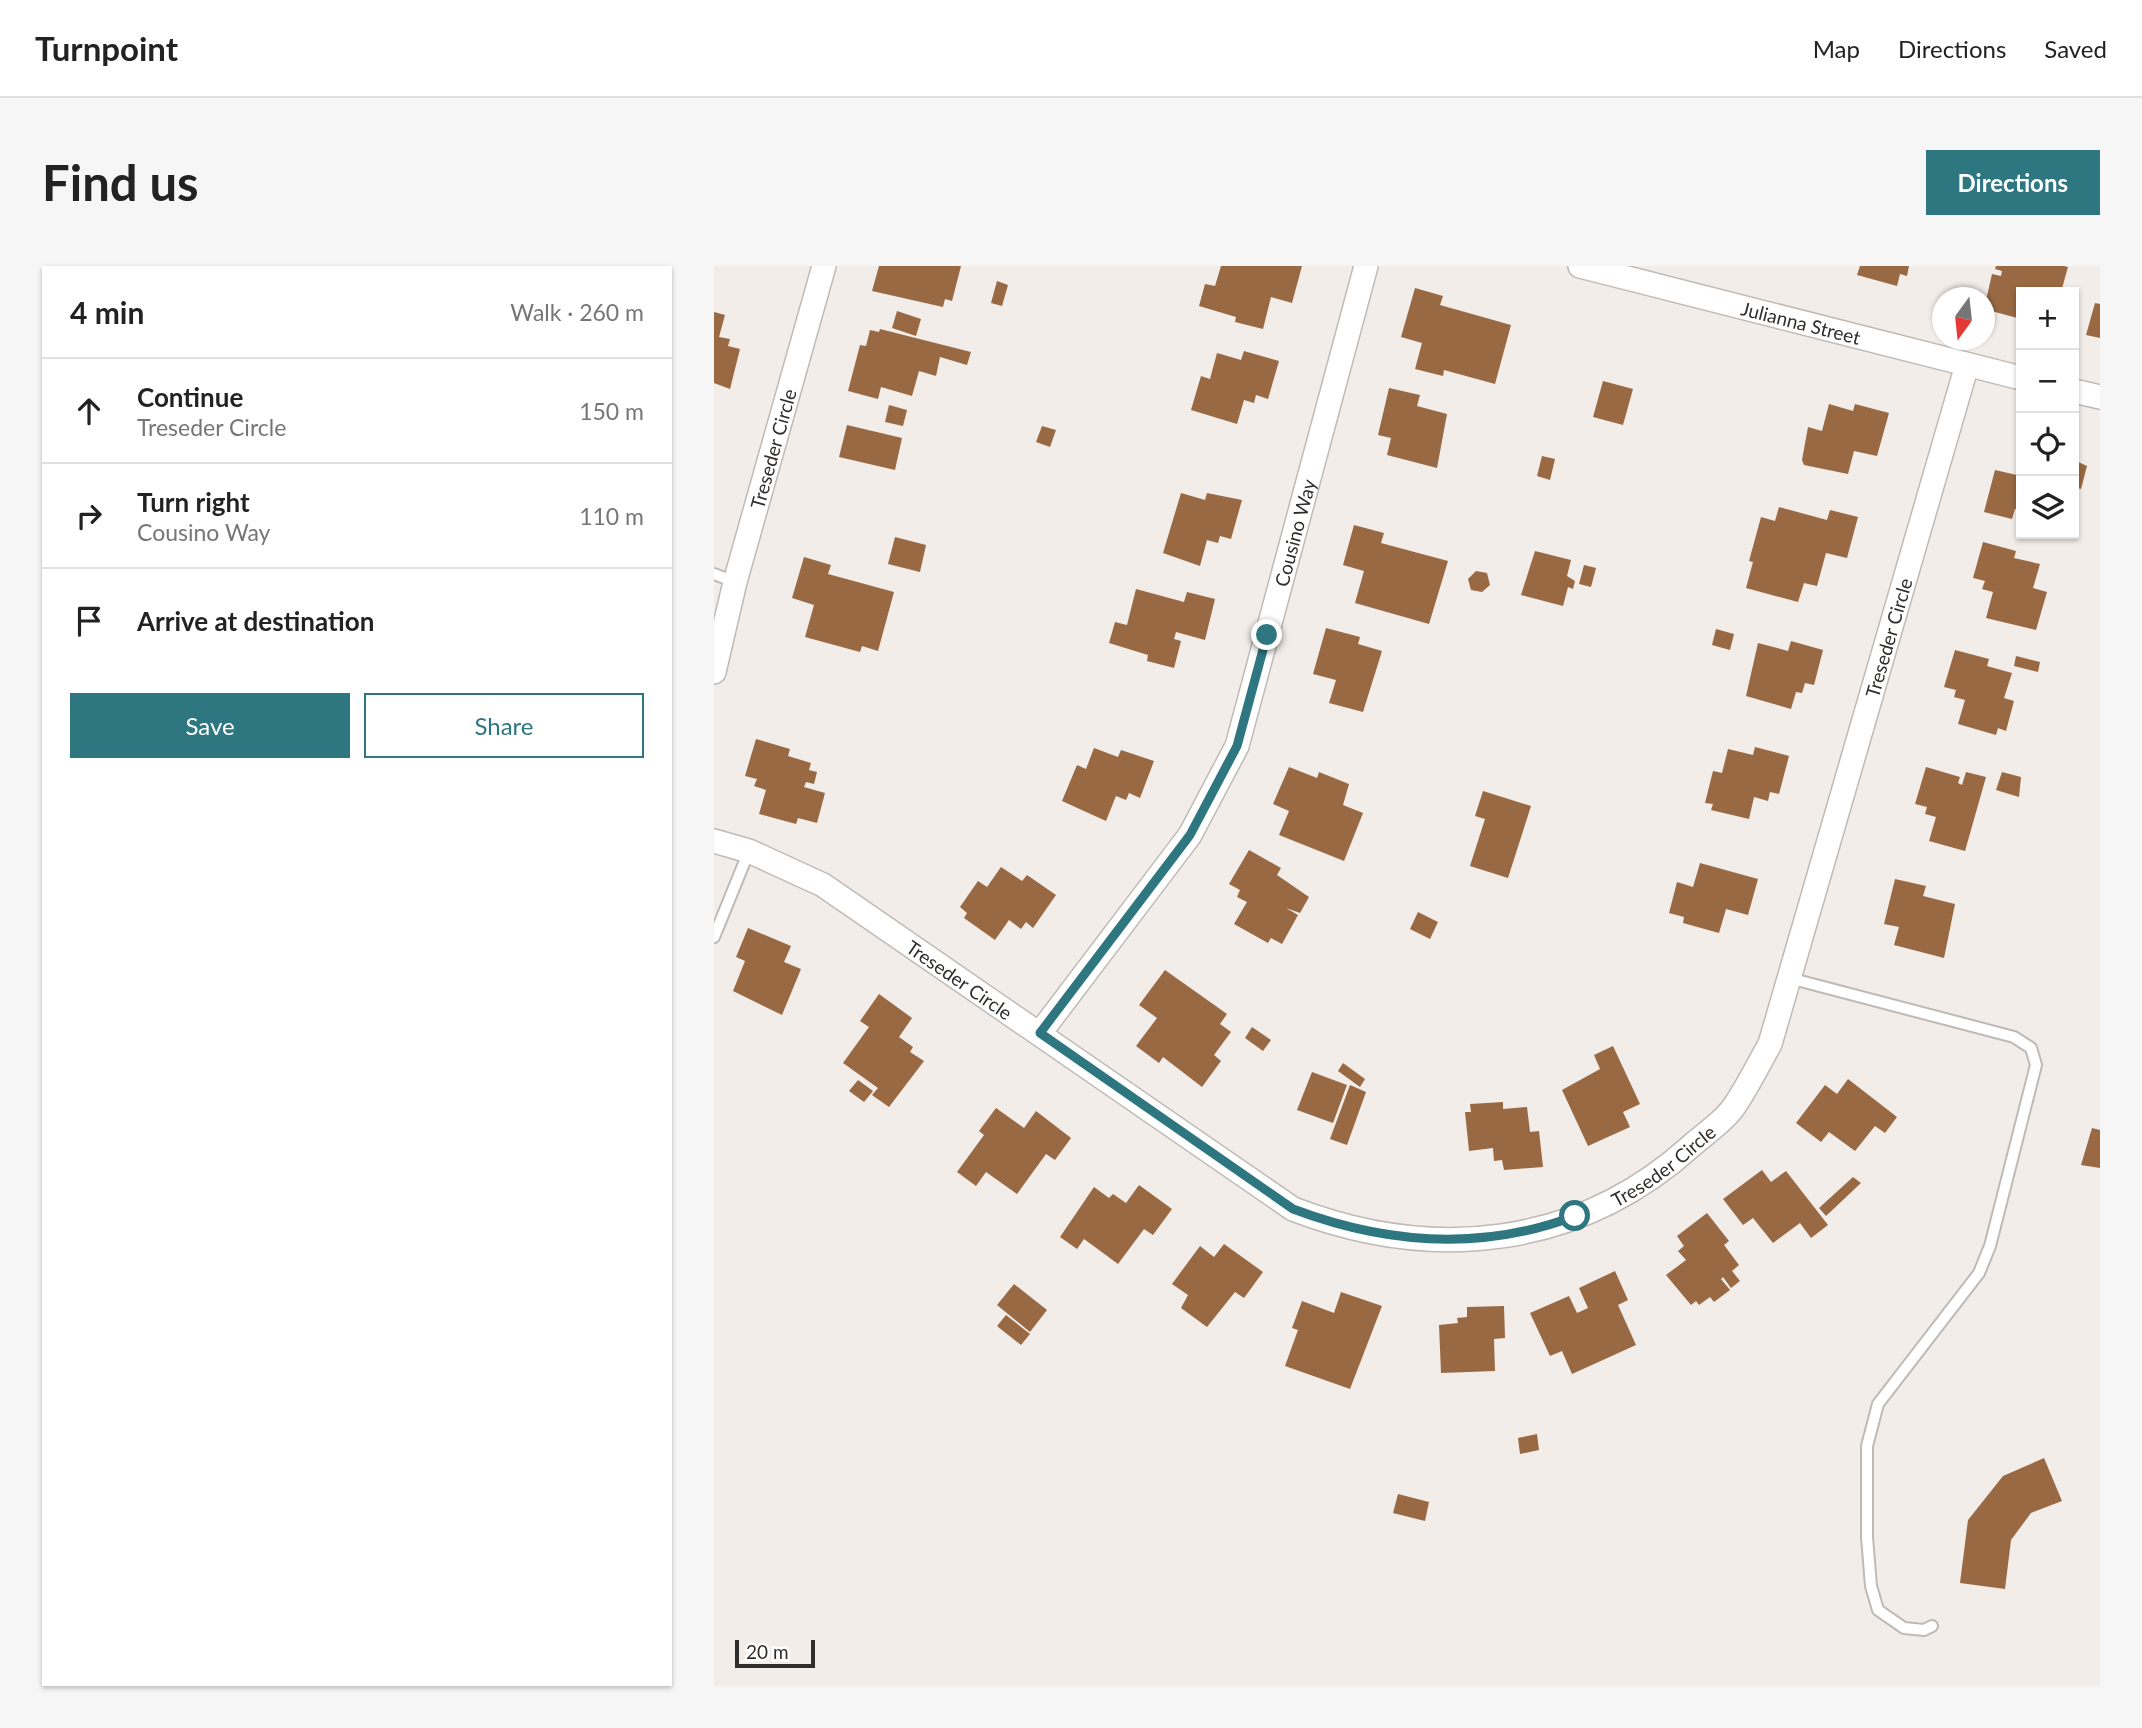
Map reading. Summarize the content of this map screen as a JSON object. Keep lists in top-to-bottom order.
{
  "streets": {
    "street": ["Julianna Street", "Treseder Circle", "Cousino Way"]
  },
  "crossings": [
    ["Julianna Street", "Treseder Circle"],
    ["Treseder Circle", "Cousino Way"]
  ],
  "scale_bar": "20 m",
  "north": "bottom",
  "page": {
    "header": "Turnpoint",
    "nav": ["Map", "Directions", "Saved"],
    "buttons": [
      "Directions",
      ["Save", "Share"]
    ],
    "title": "Find us",
    "heading": ["4 min", "Walk · 260 m"],
    "map_buttons": ["+", "−"],
    "list": [
      ["Continue", "Treseder Circle", "150 m"],
      ["Turn right", "Cousino Way", "110 m"],
      "Arrive at destination"
    ],
    "scale": "20 m"
  }
}
